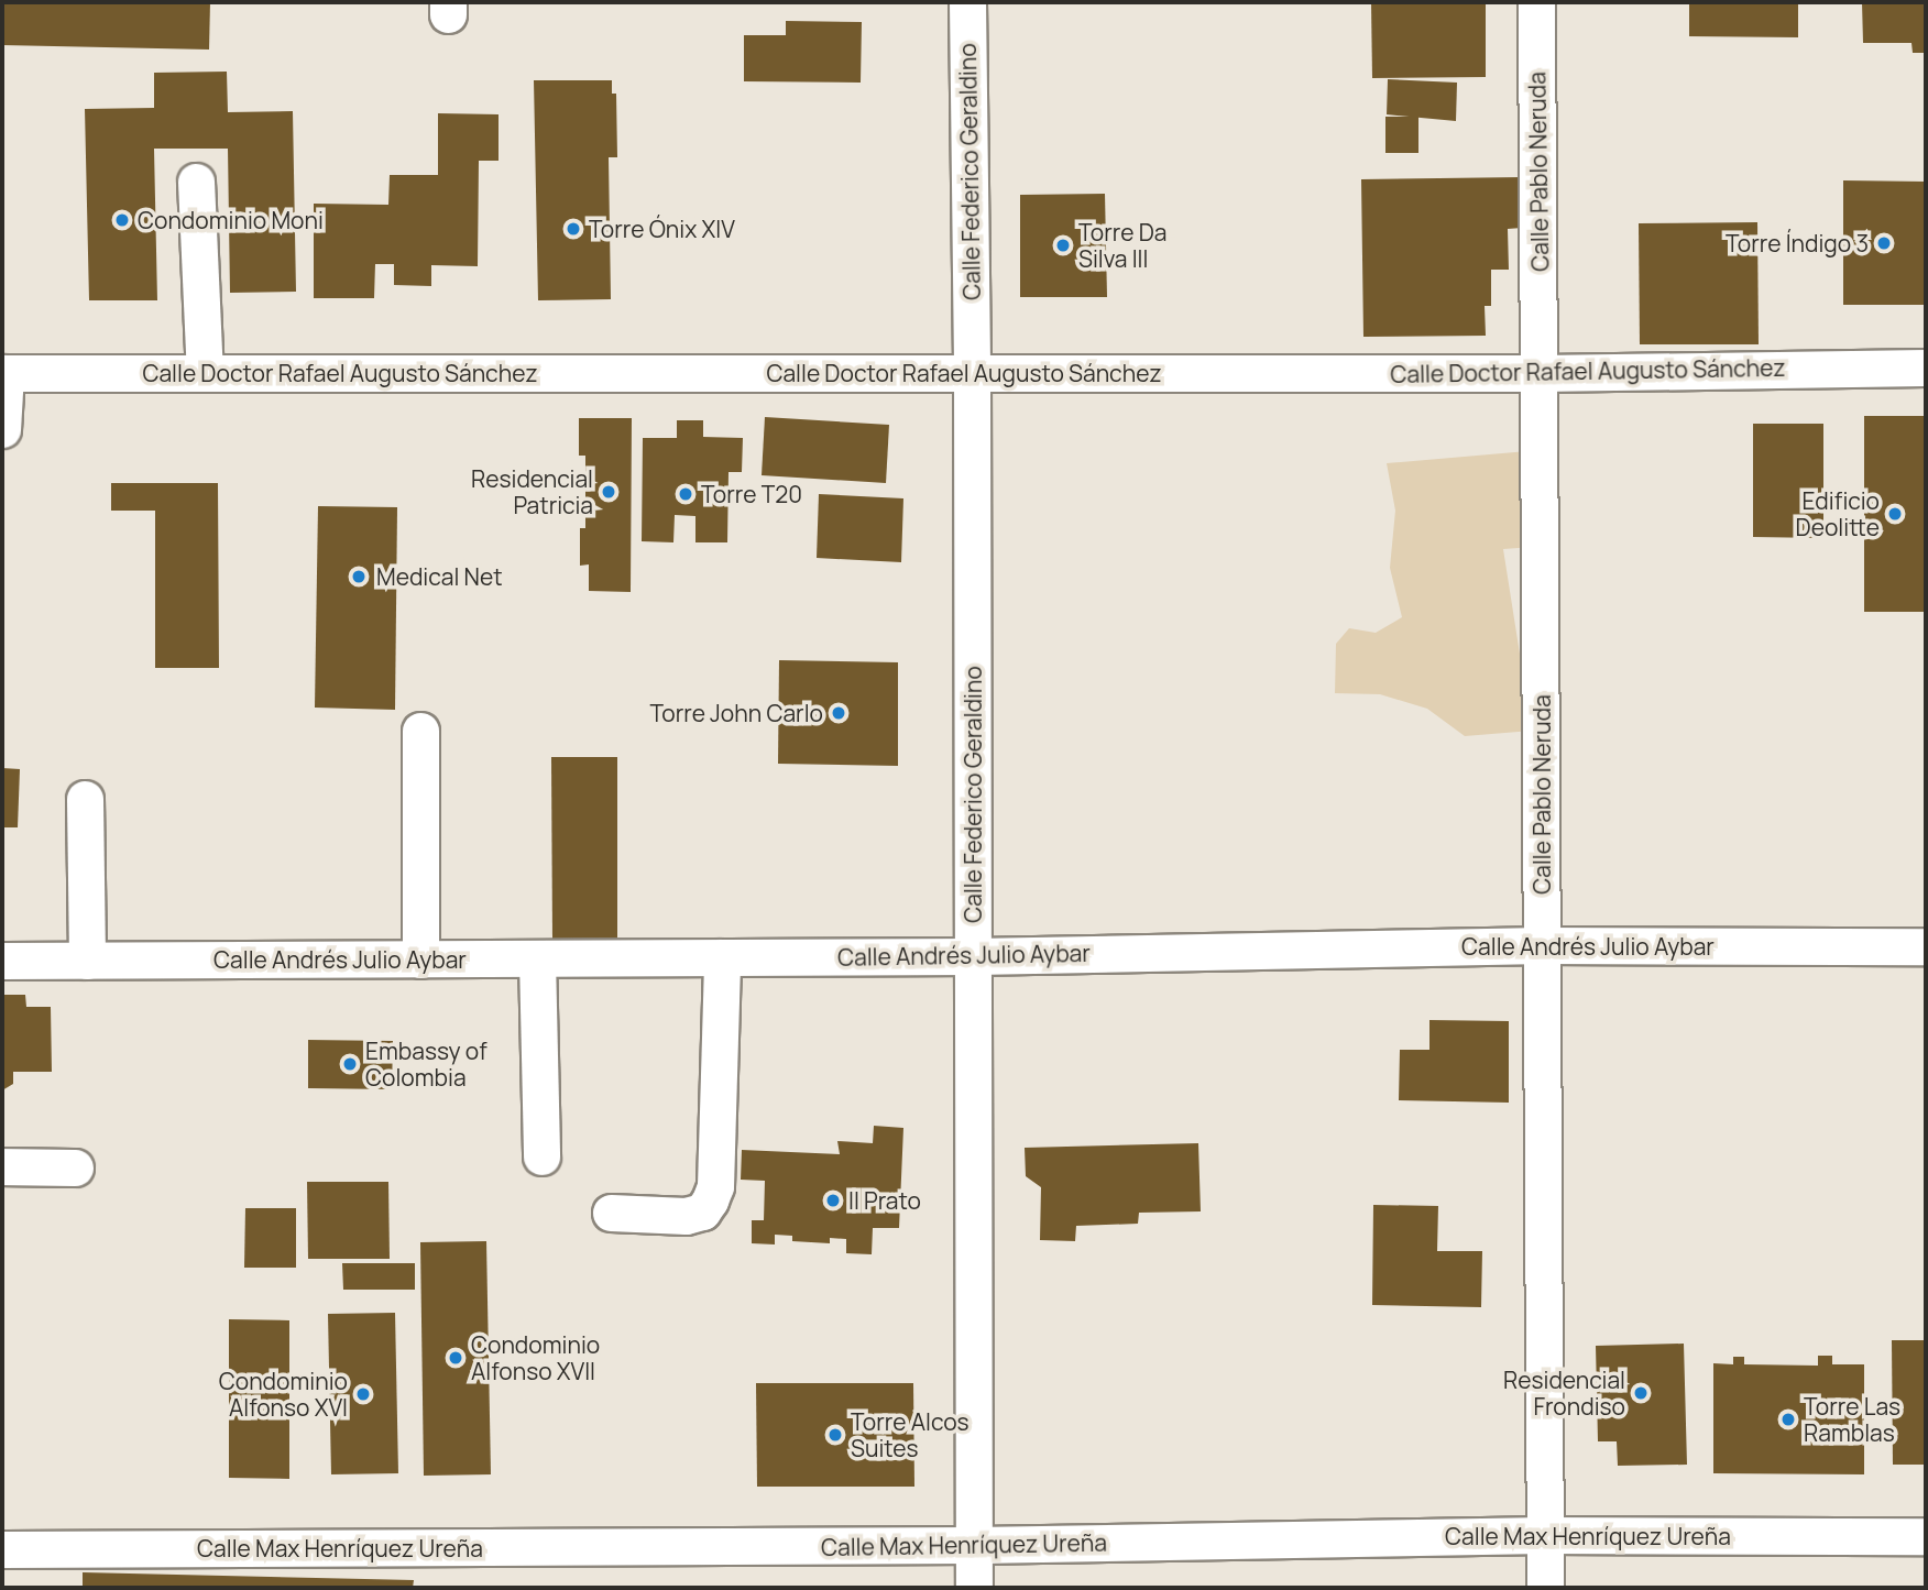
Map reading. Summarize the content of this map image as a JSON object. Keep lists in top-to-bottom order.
{
  "streets": {
    "street": [
      "Calle Federico Geraldino",
      "Calle Pablo Neruda",
      "Calle Doctor Rafael Augusto Sánchez",
      "Calle Andrés Julio Aybar",
      "Calle Max Henríquez Ureña"
    ]
  },
  "crossings": [
    ["Calle Federico Geraldino", "Calle Doctor Rafael Augusto Sánchez"],
    ["Calle Federico Geraldino", "Calle Andrés Julio Aybar"],
    ["Calle Federico Geraldino", "Calle Max Henríquez Ureña"],
    ["Calle Pablo Neruda", "Calle Doctor Rafael Augusto Sánchez"],
    ["Calle Pablo Neruda", "Calle Andrés Julio Aybar"],
    ["Calle Pablo Neruda", "Calle Max Henríquez Ureña"]
  ],
  "places": [
    "Condominio Moni",
    "Torre Ónix XIV",
    "Torre Índigo 3",
    "Torre Da Silva III",
    "Residencial Patricia",
    "Torre T20",
    "Edificio Deolitte",
    "Medical Net",
    "Torre John Carlo",
    "Embassy of Colombia",
    "Il Prato",
    "Condominio Alfonso XVII",
    "Residencial Frondiso",
    "Condominio Alfonso XVI",
    "Torre Las Ramblas",
    "Torre Alcos Suites"
  ]
}
